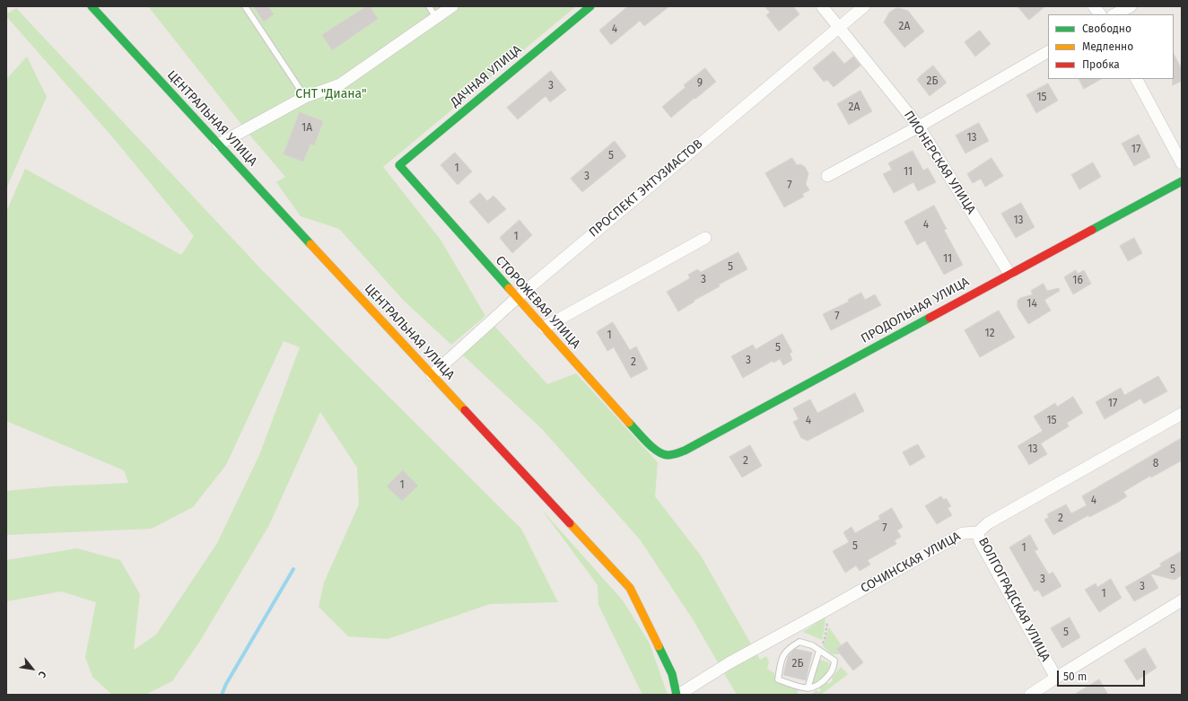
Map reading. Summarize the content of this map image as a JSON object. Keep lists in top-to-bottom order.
{
  "streets": {
    "street": [
      "ДАЧНАЯ УЛИЦА",
      "ЦЕНТРАЛЬНАЯ УЛИЦА",
      "ПИОНЕРСКАЯ УЛИЦА",
      "ПРОСПЕКТ ЭНТУЗИАСТОВ",
      "СТОРОЖЕВАЯ УЛИЦА",
      "ПРОДОЛЬНАЯ УЛИЦА",
      "СОЧИНСКАЯ УЛИЦА",
      "ВОЛГОГРАДСКАЯ УЛИЦА"
    ]
  },
  "crossings": [
    ["ДАЧНАЯ УЛИЦА", "СТОРОЖЕВАЯ УЛИЦА"],
    ["ЦЕНТРАЛЬНАЯ УЛИЦА", "ПРОСПЕКТ ЭНТУЗИАСТОВ"],
    ["ЦЕНТРАЛЬНАЯ УЛИЦА", "СОЧИНСКАЯ УЛИЦА"],
    ["ПИОНЕРСКАЯ УЛИЦА", "ПРОСПЕКТ ЭНТУЗИАСТОВ"],
    ["ПИОНЕРСКАЯ УЛИЦА", "ПРОДОЛЬНАЯ УЛИЦА"],
    ["ПРОСПЕКТ ЭНТУЗИАСТОВ", "СТОРОЖЕВАЯ УЛИЦА"],
    ["СТОРОЖЕВАЯ УЛИЦА", "ПРОДОЛЬНАЯ УЛИЦА"],
    ["СОЧИНСКАЯ УЛИЦА", "ВОЛГОГРАДСКАЯ УЛИЦА"]
  ],
  "parks": ["СНТ \"Диана\""],
  "house_numbers": [
    "2А",
    "4",
    "2Б",
    "9",
    "3",
    "15",
    "2А",
    "1А",
    "13",
    "17",
    "5",
    "1",
    "11",
    "3",
    "7",
    "13",
    "4",
    "1",
    "11",
    "5",
    "3",
    "16",
    "14",
    "7",
    "12",
    "1",
    "5",
    "3",
    "2",
    "17",
    "4",
    "15",
    "13",
    "2",
    "8",
    "1",
    "4",
    "2",
    "7",
    "5",
    "1",
    "5",
    "3",
    "3",
    "1",
    "5",
    "2Б"
  ],
  "legend": ["Свободно", "Медленно", "Пробка"],
  "scale_bar": "50 m",
  "north": "bottom right"
}
